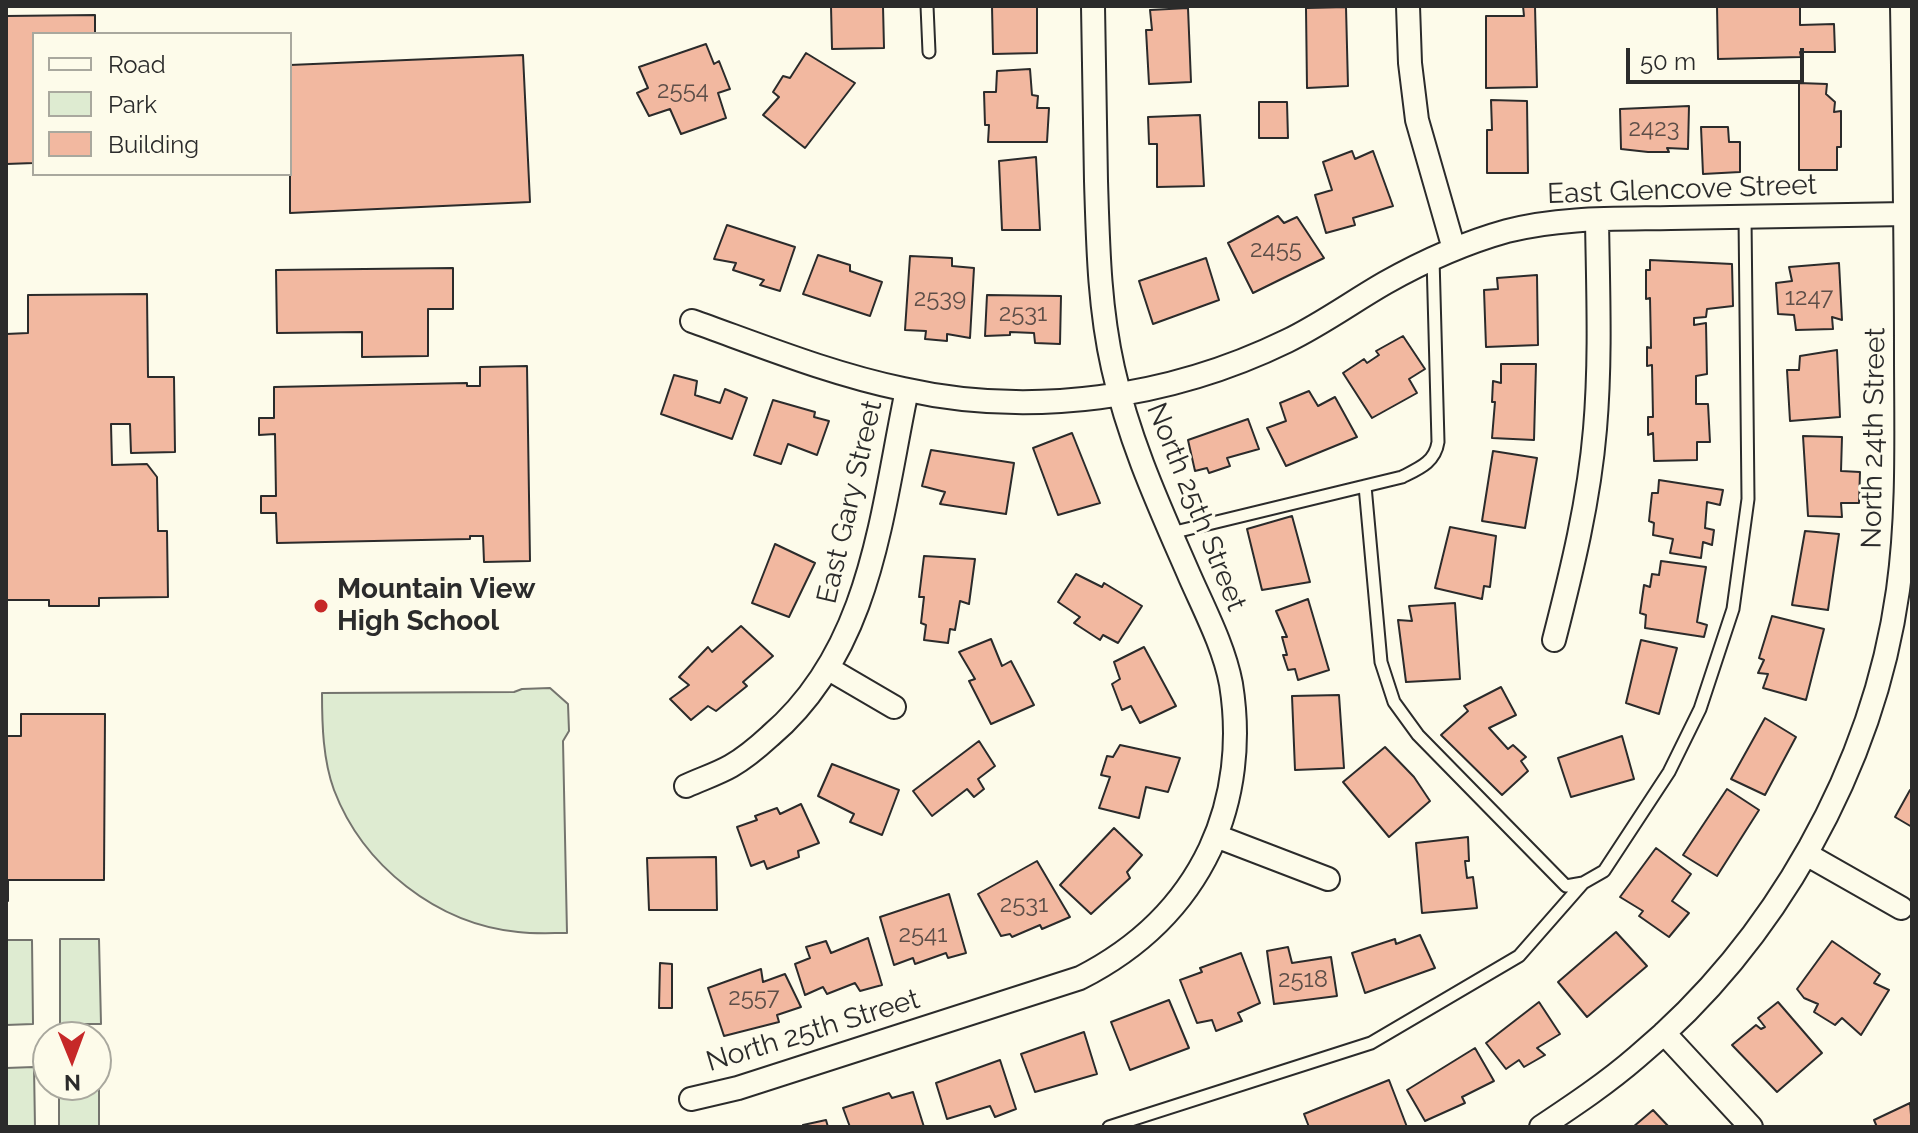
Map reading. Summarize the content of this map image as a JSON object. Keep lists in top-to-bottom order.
{
  "streets": {
    "street": [
      "East Glencove Street",
      "North 24th Street",
      "East Gary Street",
      "North 25th Street"
    ]
  },
  "crossings": [
    ["East Glencove Street", "North 24th Street"],
    ["East Glencove Street", "East Gary Street"],
    ["East Glencove Street", "North 25th Street"]
  ],
  "places": ["Mountain View High School"],
  "house_numbers": [
    "2554",
    "2423",
    "2455",
    "1247",
    "2539",
    "2531",
    "2531",
    "2541",
    "2518",
    "2557"
  ],
  "legend": ["Road", "Park", "Building"],
  "scale_bar": "50 m",
  "north": "bottom"
}
